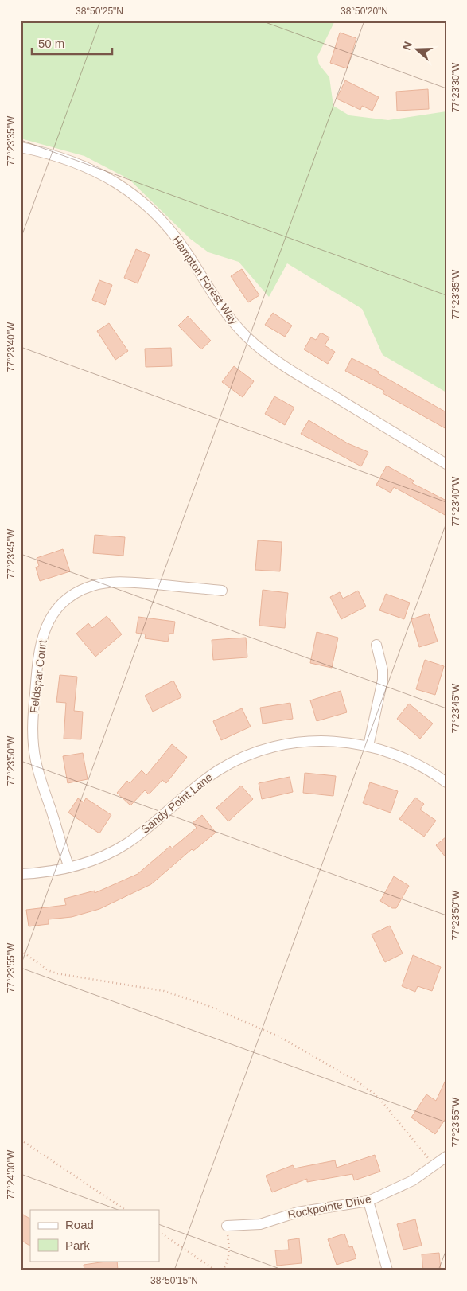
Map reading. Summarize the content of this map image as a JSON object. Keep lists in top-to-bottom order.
{
  "streets": {
    "street": [
      "Hampton Forest Way",
      "Feldspar Court",
      "Sandy Point Lane",
      "Rockpointe Drive"
    ]
  },
  "crossings": [
    ["Feldspar Court", "Sandy Point Lane"]
  ],
  "legend": ["Road", "Park"],
  "scale_bar": "50 m",
  "north": "left",
  "coordinates": [
    "38°50'25\"N",
    "38°50'20\"N",
    "77°23'30\"W",
    "77°23'35\"W",
    "77°23'40\"W",
    "77°23'45\"W",
    "77°23'50\"W",
    "77°23'55\"W",
    "77°24'00\"W",
    "38°50'15\"N"
  ]
}
